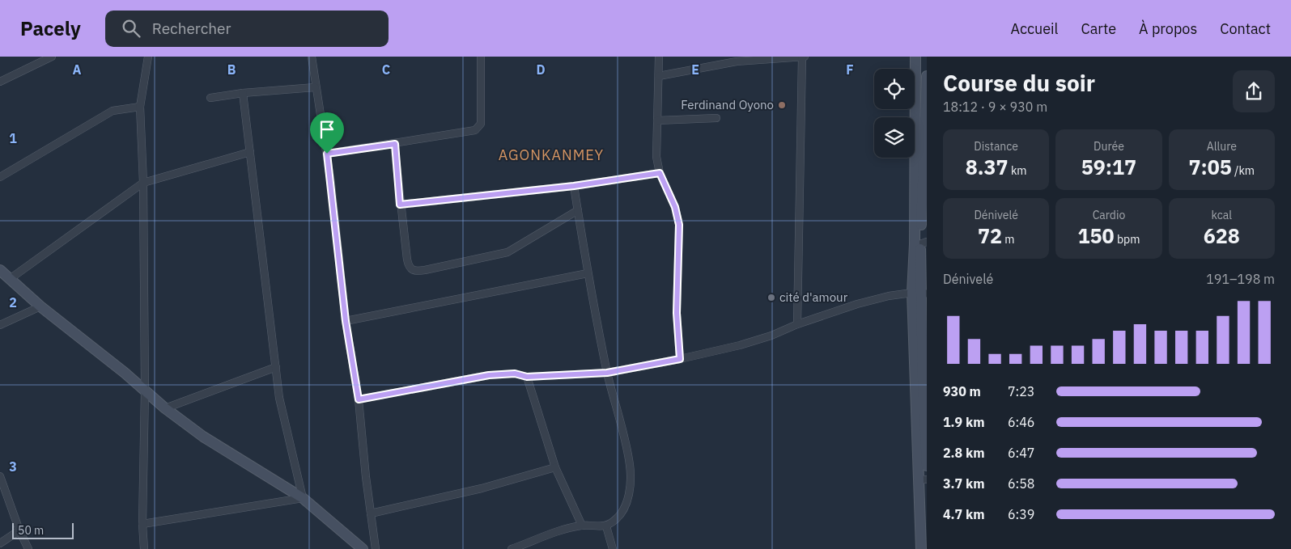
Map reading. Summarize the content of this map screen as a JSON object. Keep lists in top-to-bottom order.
{
  "districts": ["AGONKANMEY"],
  "places": ["Ferdinand Oyono", "cité d'amour"],
  "scale_bar": "50 m",
  "page": {
    "header": "Pacely",
    "search": "Rechercher",
    "nav": [
      "Accueil",
      "Carte",
      "À propos",
      "Contact"
    ],
    "heading": ["Course du soir", "18:12 · 9 × 930 m"],
    "stats": [
      ["Distance", "8.37 km"],
      ["Durée", "59:17"],
      ["Allure", "7:05 /km"],
      ["Dénivelé", "72 m"],
      ["Cardio", "150 bpm"],
      ["kcal", "628"]
    ],
    "chart": ["Dénivelé", "191–198 m"],
    "list": [
      {
        "name": "930 m",
        "note": "7:23"
      },
      {
        "name": "1.9 km",
        "note": "6:46"
      },
      {
        "name": "2.8 km",
        "note": "6:47"
      },
      {
        "name": "3.7 km",
        "note": "6:58"
      },
      {
        "name": "4.7 km",
        "note": "6:39"
      }
    ],
    "scale": "50 m"
  },
  "grid": {
    "columns": [
      "A",
      "B",
      "C",
      "D",
      "E",
      "F"
    ],
    "rows": ["1", "2", "3"]
  }
}
